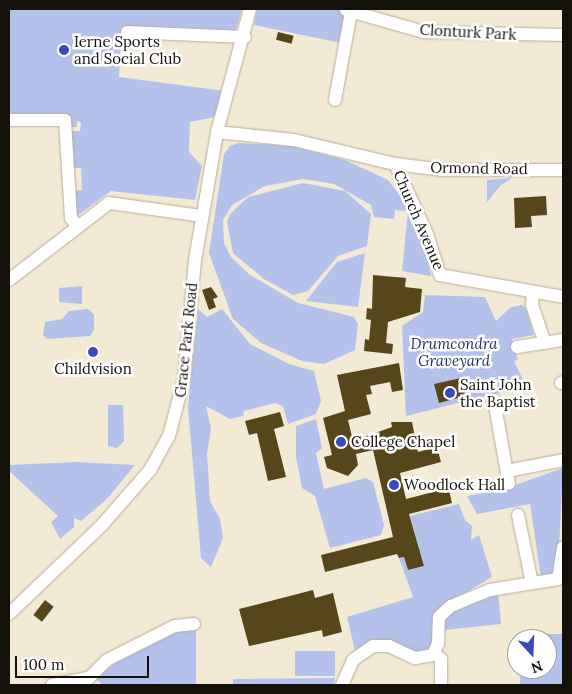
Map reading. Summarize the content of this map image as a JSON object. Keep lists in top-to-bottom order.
{
  "streets": {
    "street": [
      "Clonturk Park",
      "Ormond Road",
      "Church Avenue",
      "Grace Park Road"
    ]
  },
  "crossings": [
    ["Ormond Road", "Church Avenue"],
    ["Church Avenue", "Grace Park Road"]
  ],
  "parks": ["Drumcondra Graveyard"],
  "places": [
    "Ierne Sports and Social Club",
    "Childvision",
    "Saint John the Baptist",
    "College Chapel",
    "Woodlock Hall"
  ],
  "scale_bar": "100 m",
  "north": "bottom"
}
